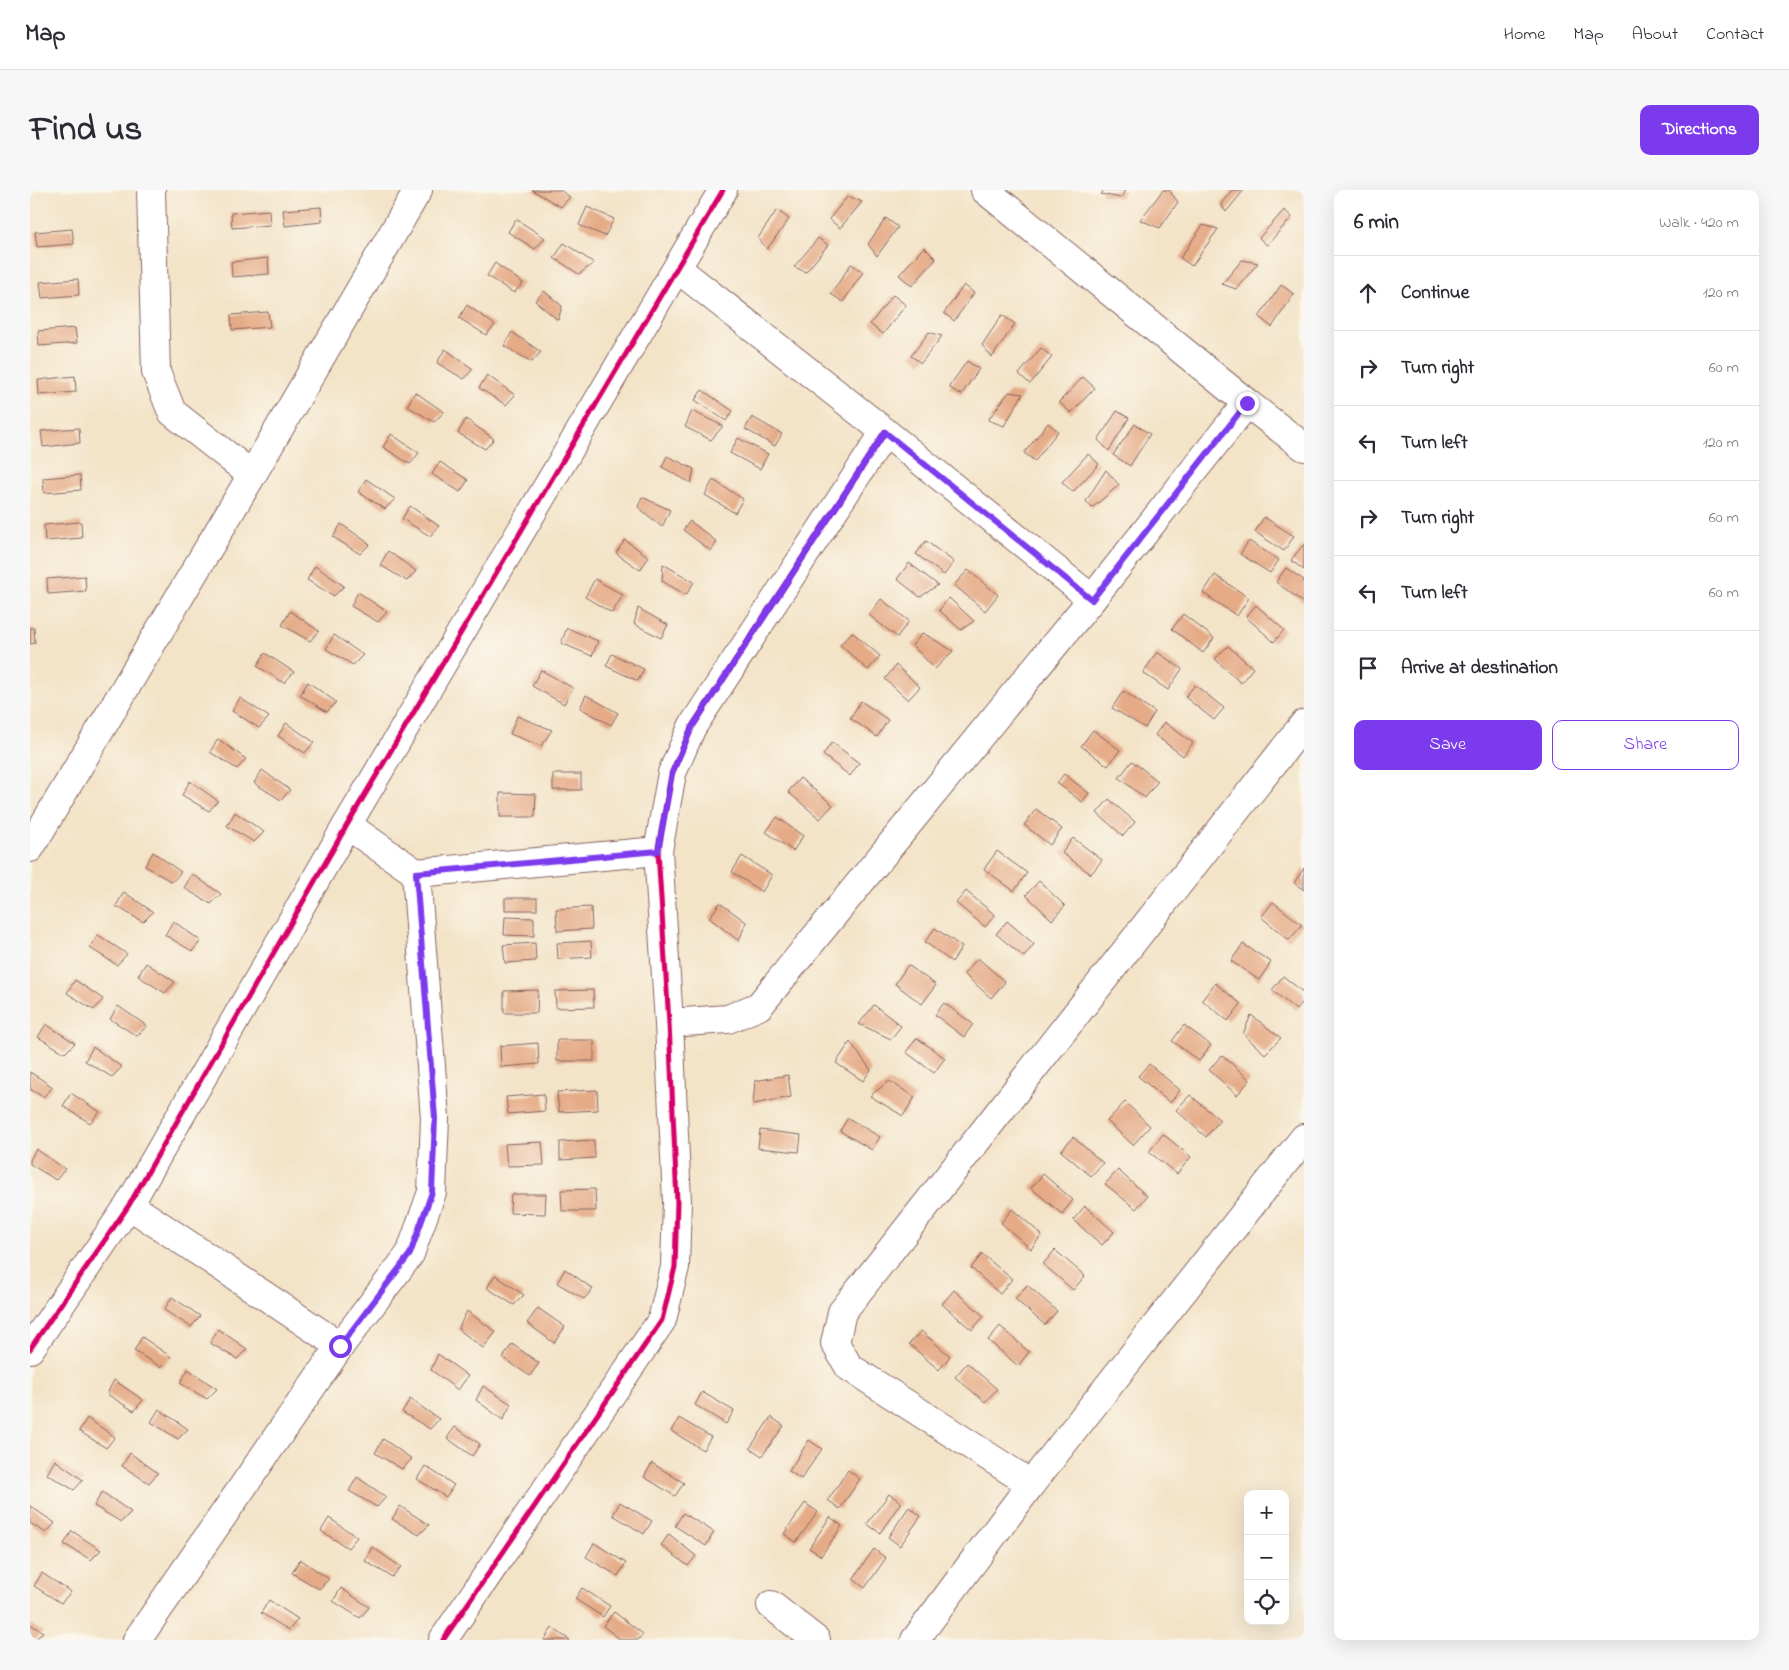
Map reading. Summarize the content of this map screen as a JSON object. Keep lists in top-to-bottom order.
{
  "page": {
    "header": "Map",
    "nav": [
      "Home",
      "Map",
      "About",
      "Contact"
    ],
    "title": "Find us",
    "buttons": [
      "Directions",
      ["Save", "Share"]
    ],
    "heading": ["6 min", "Walk · 420 m"],
    "list": [
      ["Continue", "120 m"],
      ["Turn right", "60 m"],
      ["Turn left", "120 m"],
      ["Turn right", "60 m"],
      ["Turn left", "60 m"],
      "Arrive at destination"
    ],
    "map_buttons": ["+", "−"]
  }
}
